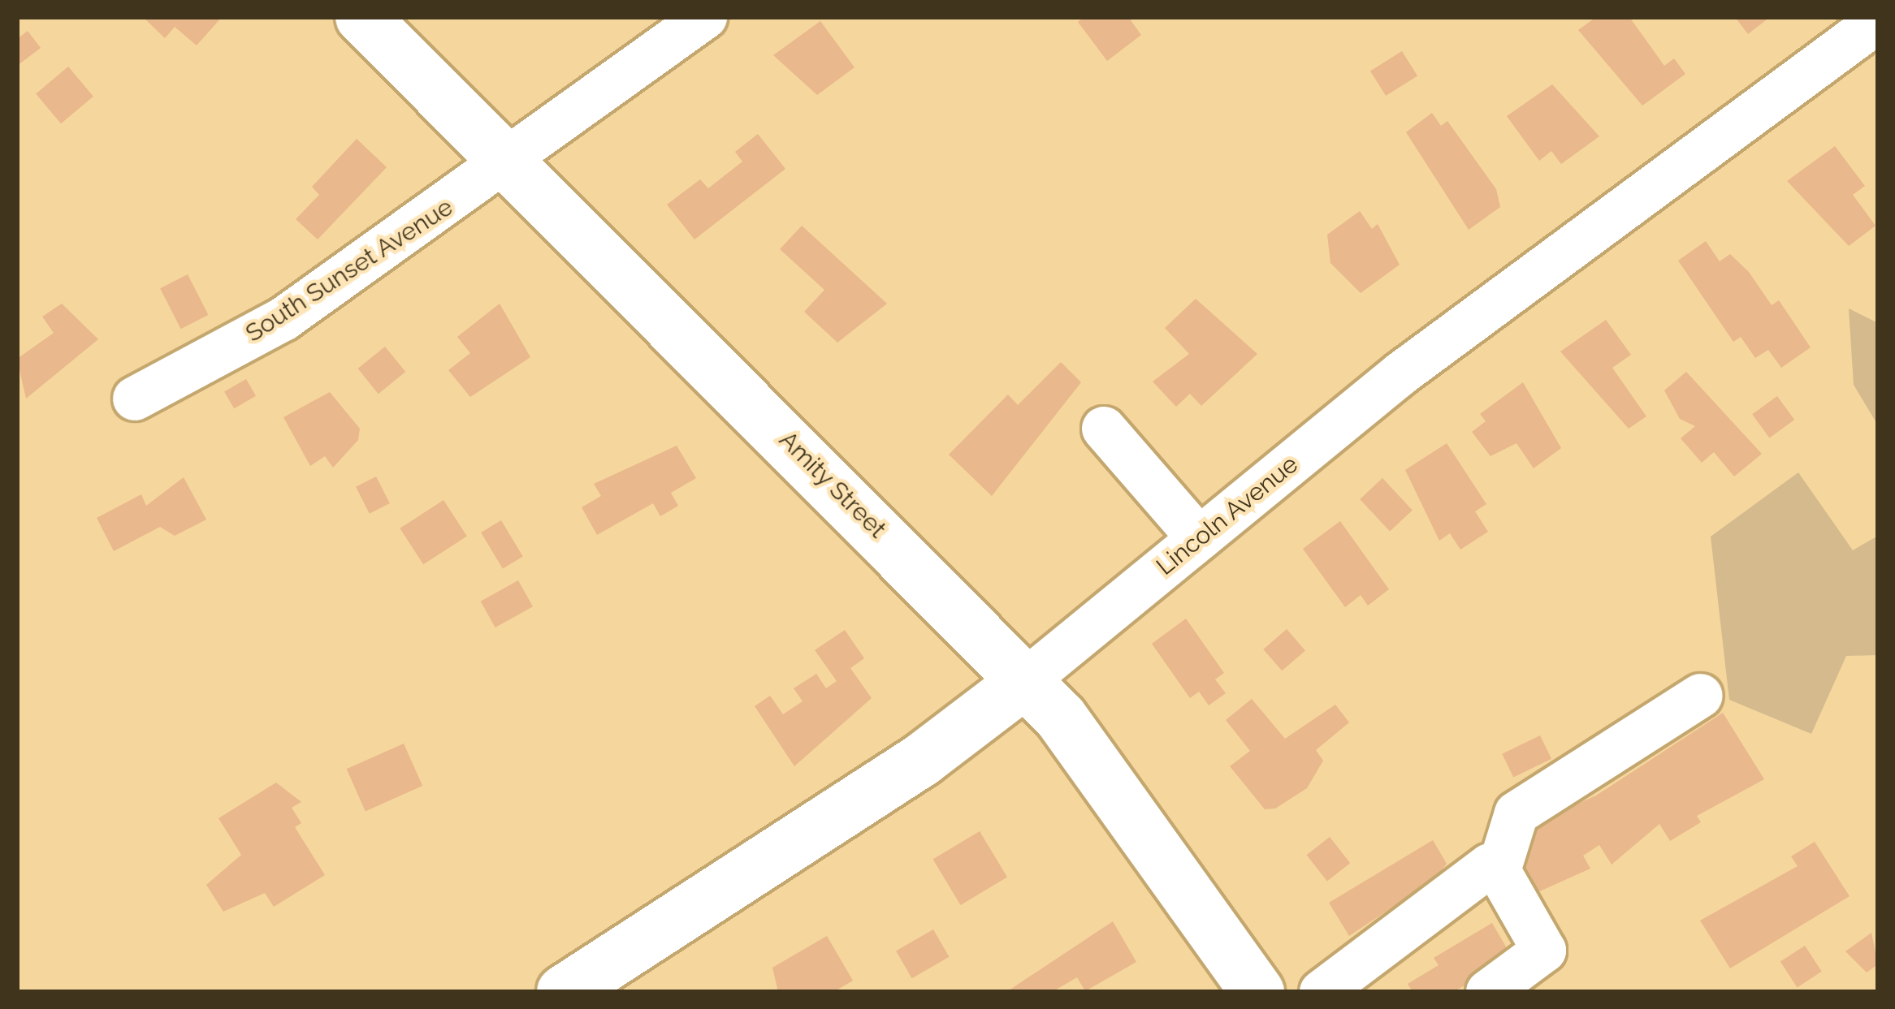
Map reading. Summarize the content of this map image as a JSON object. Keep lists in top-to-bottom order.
{
  "streets": {
    "main road": ["Amity Street", "Lincoln Avenue"],
    "street": ["South Sunset Avenue"]
  },
  "crossings": [
    ["South Sunset Avenue", "Amity Street"],
    ["Amity Street", "Lincoln Avenue"]
  ]
}
